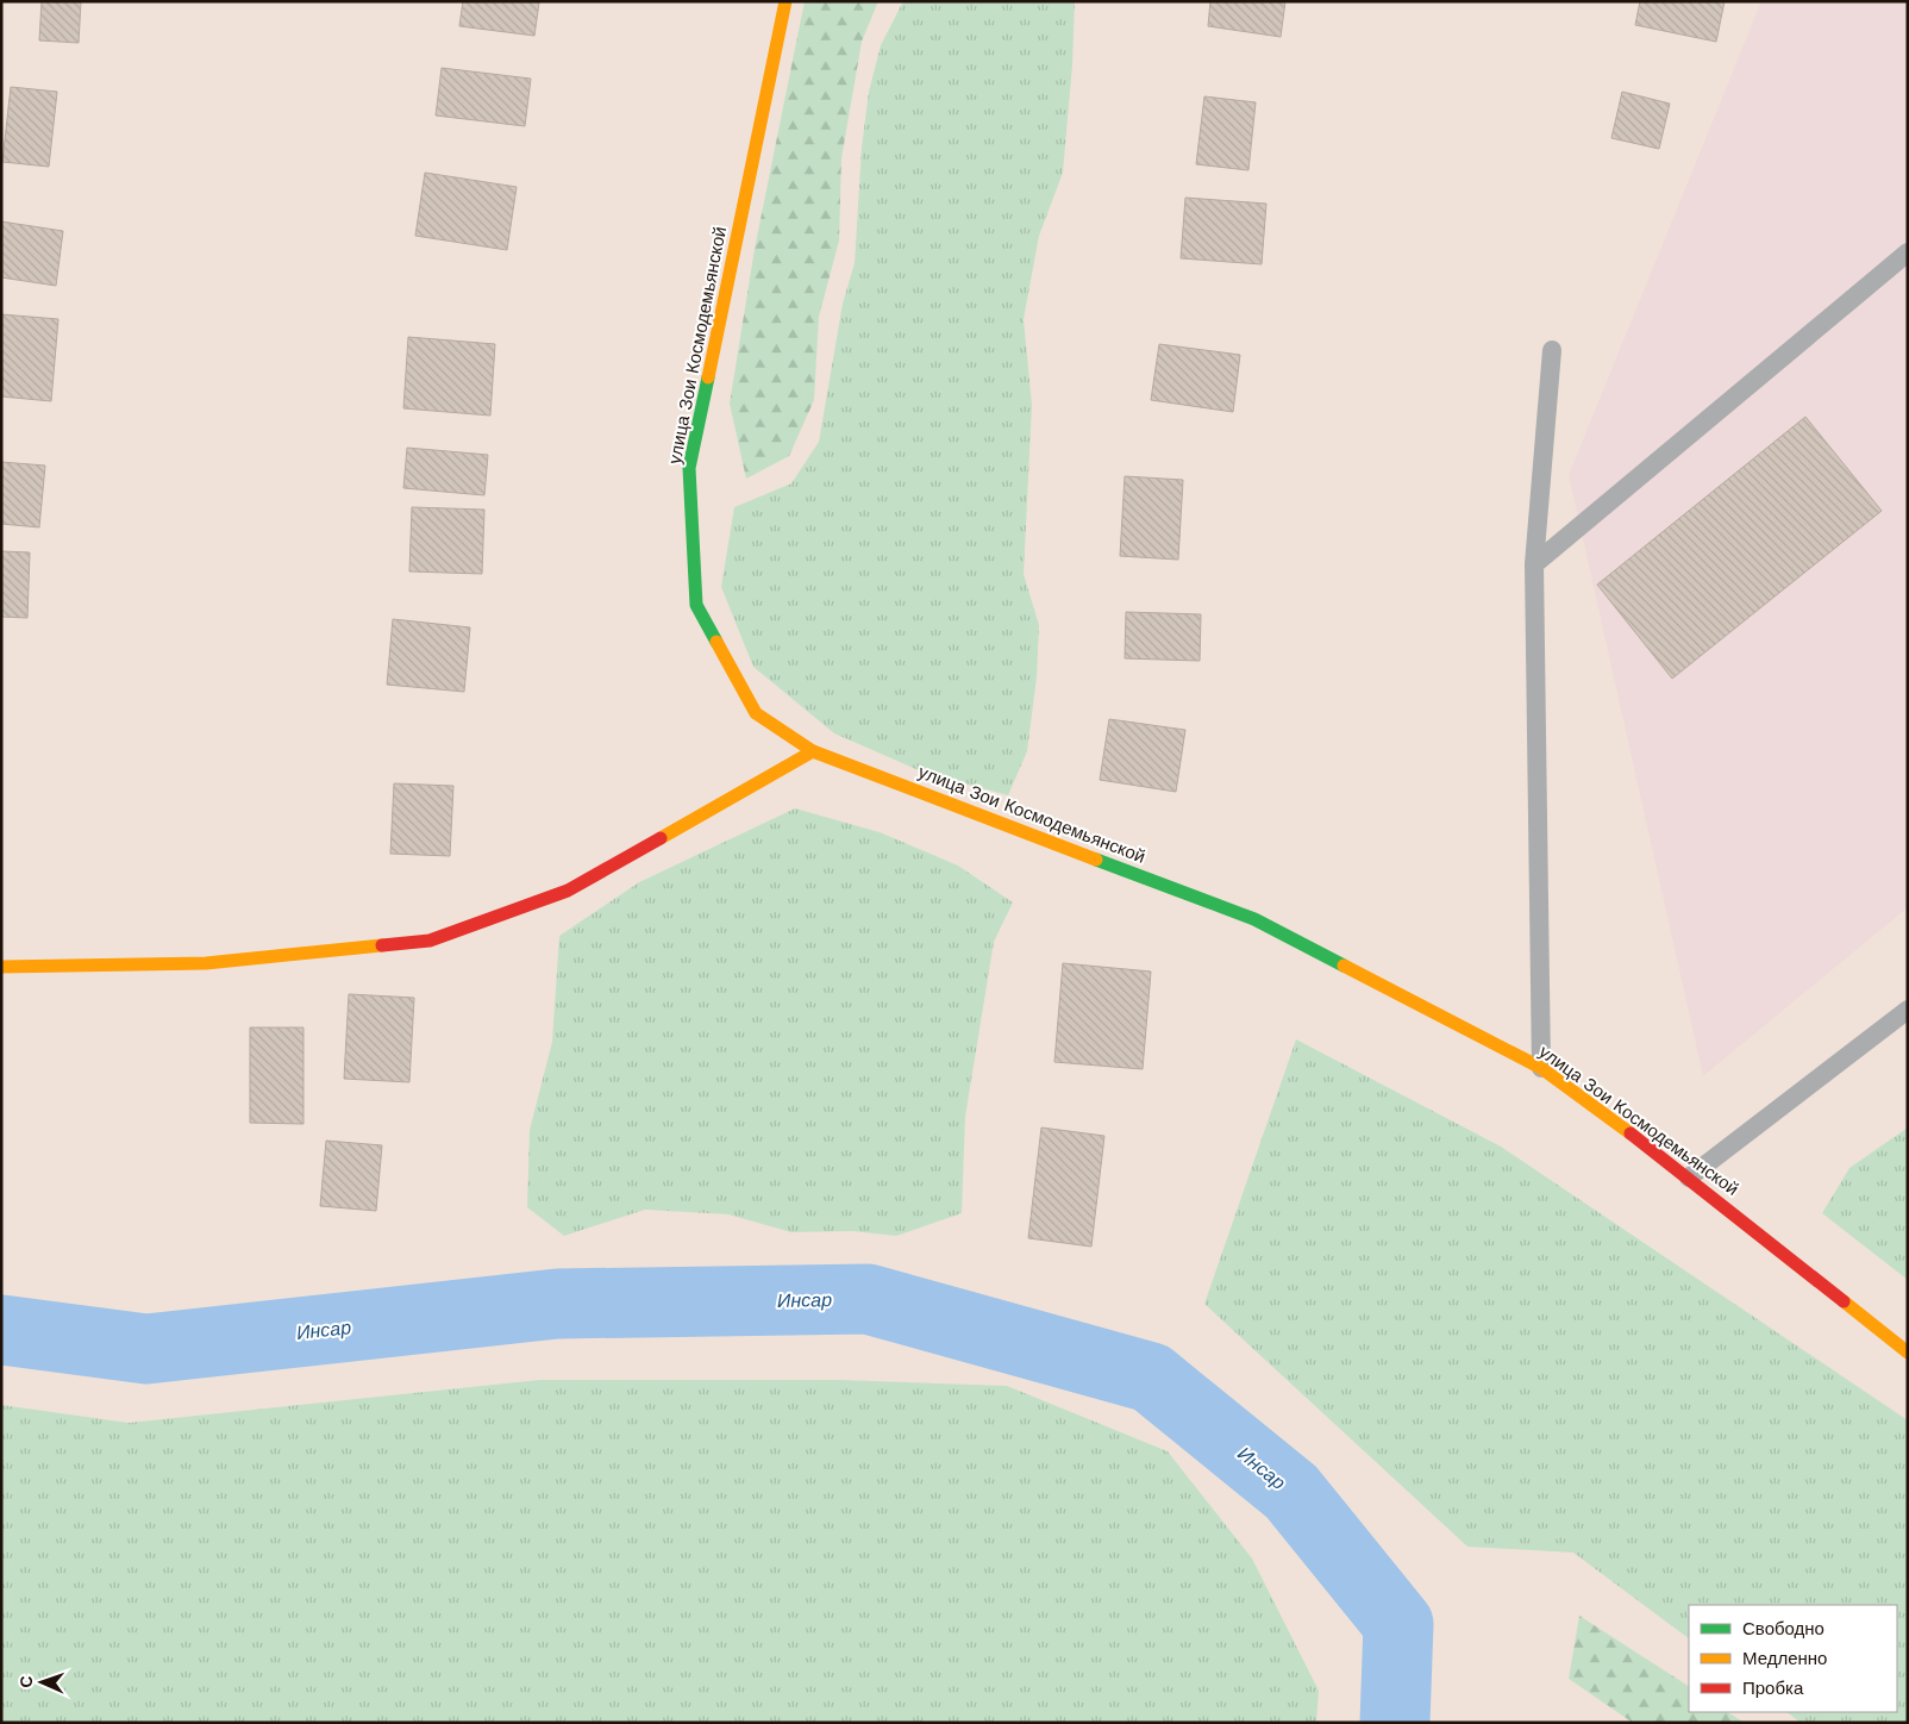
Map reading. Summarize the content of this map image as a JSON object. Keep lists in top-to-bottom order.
{
  "streets": {
    "street": ["улица Зои Космодемьянской"]
  },
  "water": ["Инсар"],
  "legend": ["Свободно", "Медленно", "Пробка"],
  "north": "left"
}
